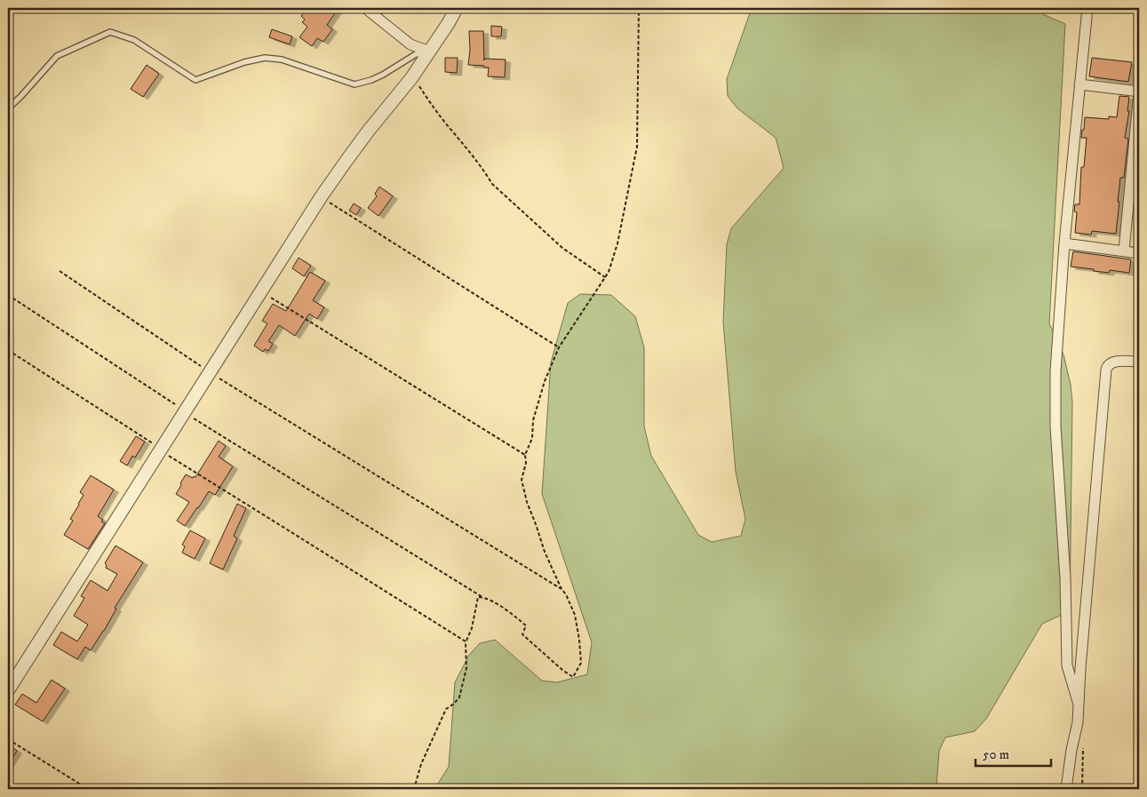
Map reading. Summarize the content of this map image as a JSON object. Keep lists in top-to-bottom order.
{
  "scale_bar": "50 m"
}
